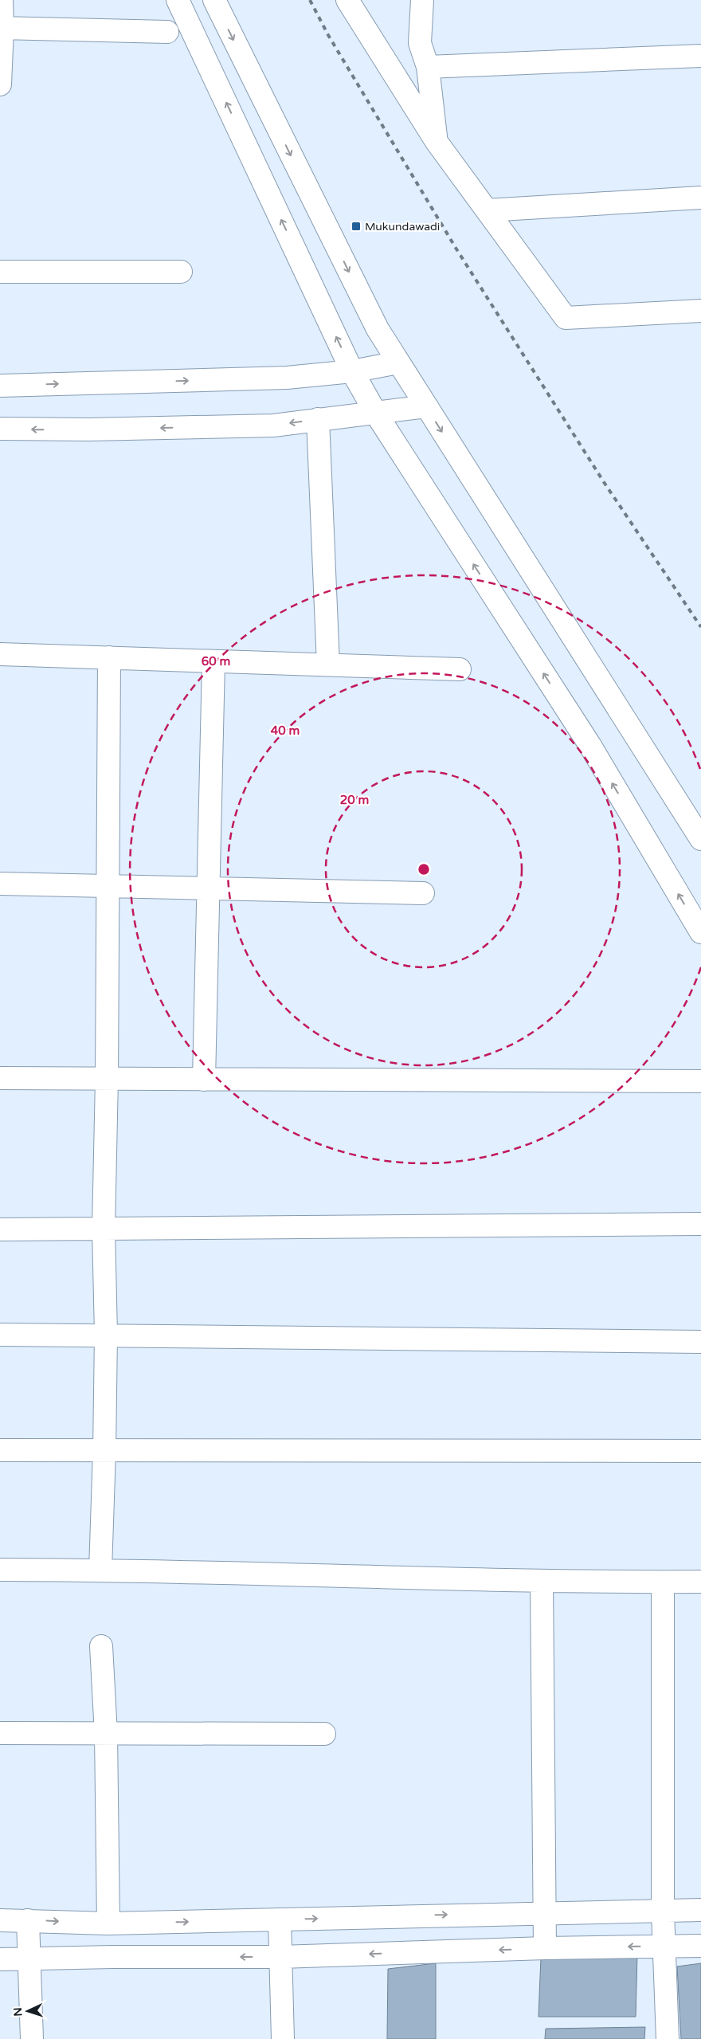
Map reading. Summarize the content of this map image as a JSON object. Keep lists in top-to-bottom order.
{
  "places": {
    "transit": ["Mukundawadi"]
  },
  "north": "left",
  "rings": ["60 m", "40 m", "20 m"]
}
